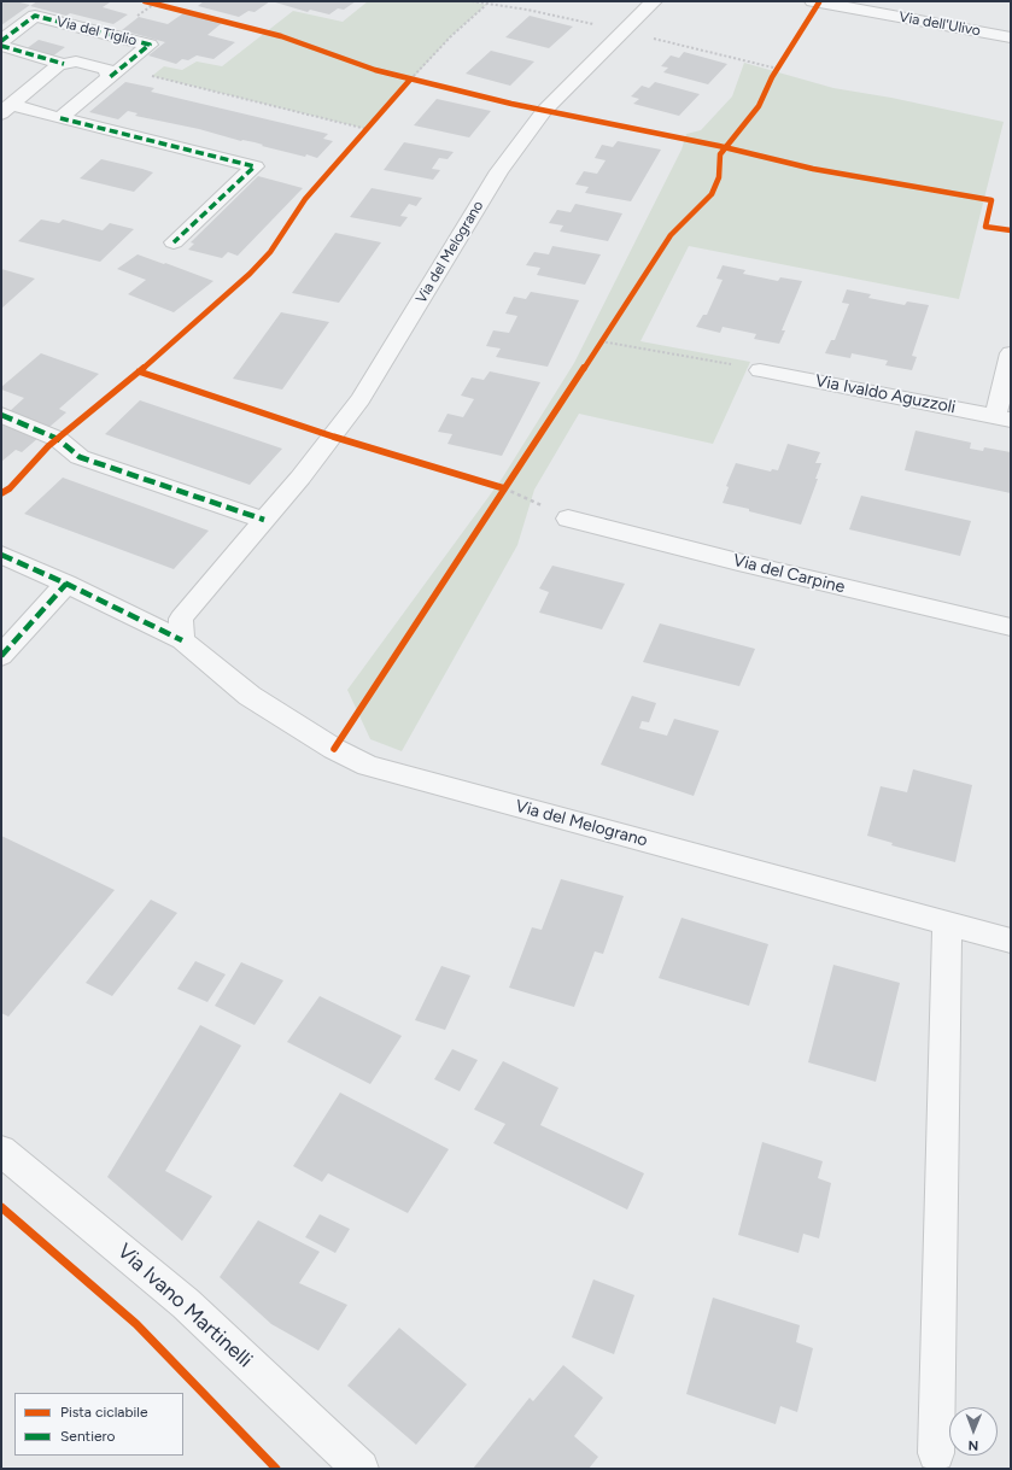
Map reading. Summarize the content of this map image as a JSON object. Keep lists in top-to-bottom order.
{
  "streets": {
    "street": [
      "Via dell'Ulivo",
      "Via del Tiglio",
      "Via del Melograno",
      "Via Ivaldo Aguzzoli",
      "Via del Carpine",
      "Via Ivano Martinelli"
    ]
  },
  "legend": ["Pista ciclabile", "Sentiero"],
  "north": "bottom"
}
